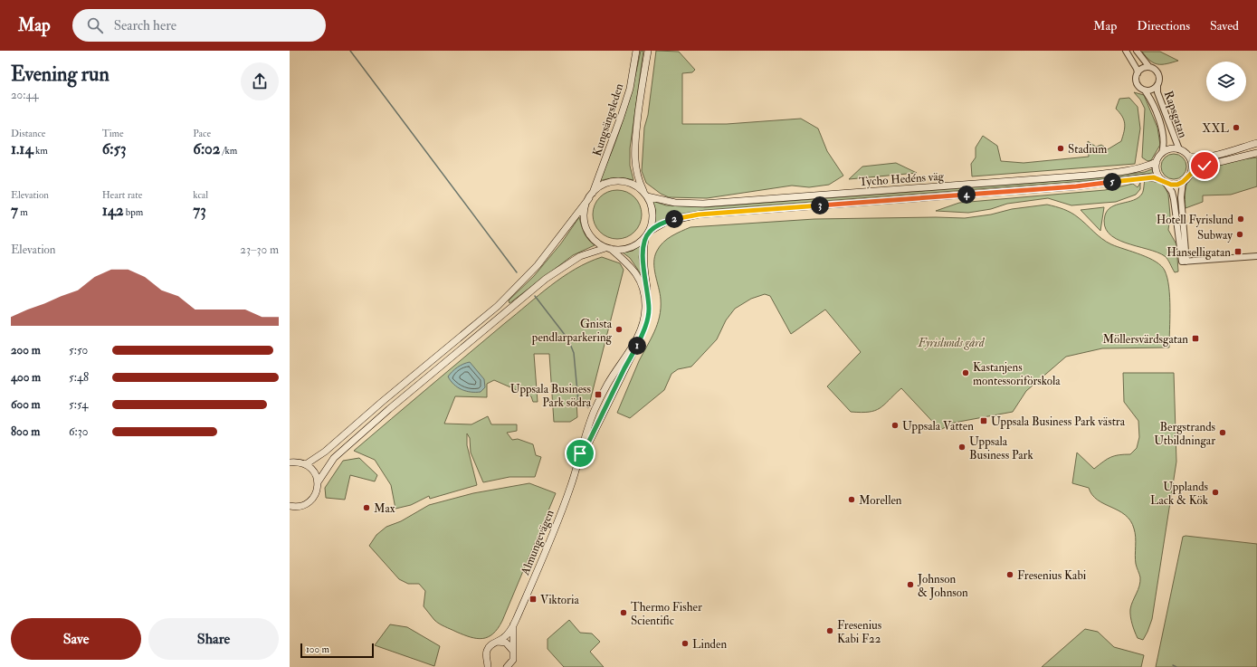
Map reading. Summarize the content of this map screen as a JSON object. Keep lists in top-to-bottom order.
{
  "streets": {
    "main road": ["Kungsängsleden", "Tycho Hedéns väg", "Almungevägen"],
    "street": ["Rapsgatan"]
  },
  "crossings": [
    ["Rapsgatan", "Tycho Hedéns väg"],
    ["Kungsängsleden", "Tycho Hedéns väg"],
    ["Kungsängsleden", "Almungevägen"],
    ["Tycho Hedéns väg", "Almungevägen"]
  ],
  "parks": ["Fyrislunds gård"],
  "places": {
    "other": [
      "XXL",
      "Stadium",
      "Hotell Fyrislund",
      "Subway",
      "Gnista pendlarparkering",
      "Kastanjens montessoriförskola",
      "Uppsala Vatten",
      "Bergstrands Utbildningar",
      "Uppsala Business Park",
      "Upplands Lack & Kök",
      "Morellen",
      "Max",
      "Fresenius Kabi",
      "Johnson & Johnson",
      "Thermo Fisher Scientific",
      "Fresenius Kabi F22",
      "Linden"
    ],
    "transit": [
      "Hanselligatan",
      "Möllersvärdsgatan",
      "Uppsala Business Park södra",
      "Uppsala Business Park västra",
      "Viktoria"
    ]
  },
  "scale_bar": "100 m",
  "page": {
    "header": "Map",
    "search": "Search here",
    "nav": ["Map", "Directions", "Saved"],
    "heading": ["Evening run", "20:44"],
    "stats": [
      ["Distance", "1.14 km"],
      ["Time", "6:53"],
      ["Pace", "6:02 /km"],
      ["Elevation", "7 m"],
      ["Heart rate", "142 bpm"],
      ["kcal", "73"]
    ],
    "pins": [
      "5",
      "4",
      "3",
      "2",
      "1"
    ],
    "chart": ["Elevation", "23–30 m"],
    "list": [
      {
        "name": "200 m",
        "note": "5:50"
      },
      {
        "name": "400 m",
        "note": "5:48"
      },
      {
        "name": "600 m",
        "note": "5:54"
      },
      {
        "name": "800 m",
        "note": "6:30"
      }
    ],
    "buttons": ["Save", "Share"],
    "scale": "100 m"
  }
}
